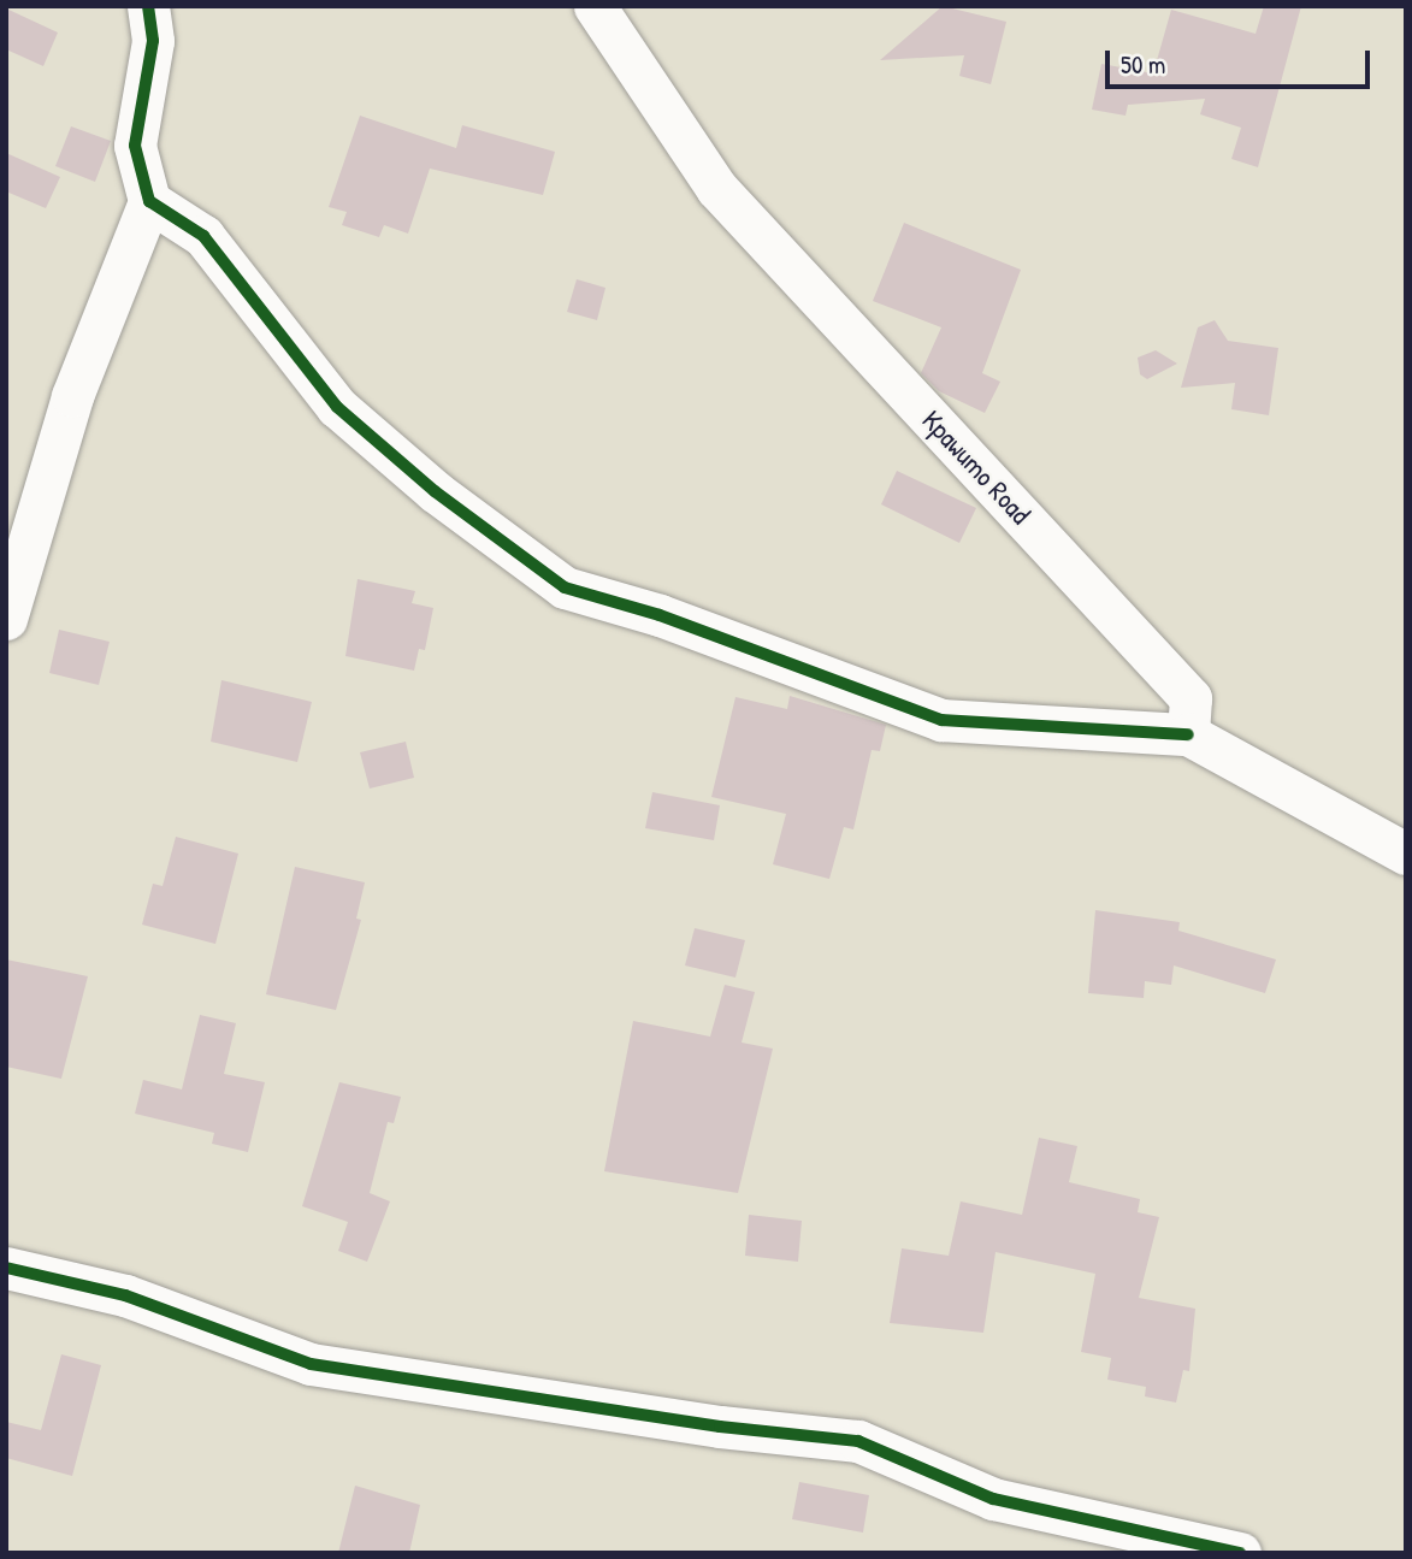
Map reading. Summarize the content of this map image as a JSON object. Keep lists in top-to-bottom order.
{
  "streets": {
    "street": ["Kpawumo Road"]
  },
  "scale_bar": "50 m"
}
